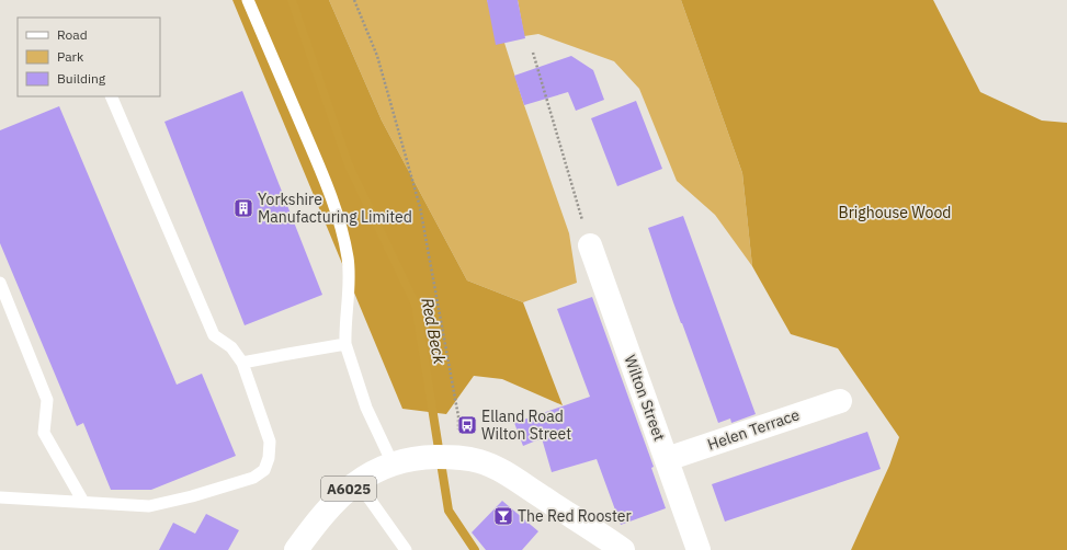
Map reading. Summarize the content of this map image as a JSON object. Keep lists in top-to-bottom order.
{
  "streets": {
    "street": ["Wilton Street", "Helen Terrace", "A6025"]
  },
  "crossings": [
    ["Wilton Street", "Helen Terrace"]
  ],
  "water": ["Red Beck"],
  "parks": ["Brighouse Wood"],
  "places": {
    "building": ["Yorkshire Manufacturing Limited"],
    "bus stop": ["Elland Road Wilton Street"],
    "bar": ["The Red Rooster"]
  },
  "legend": ["Road", "Park", "Building"]
}
